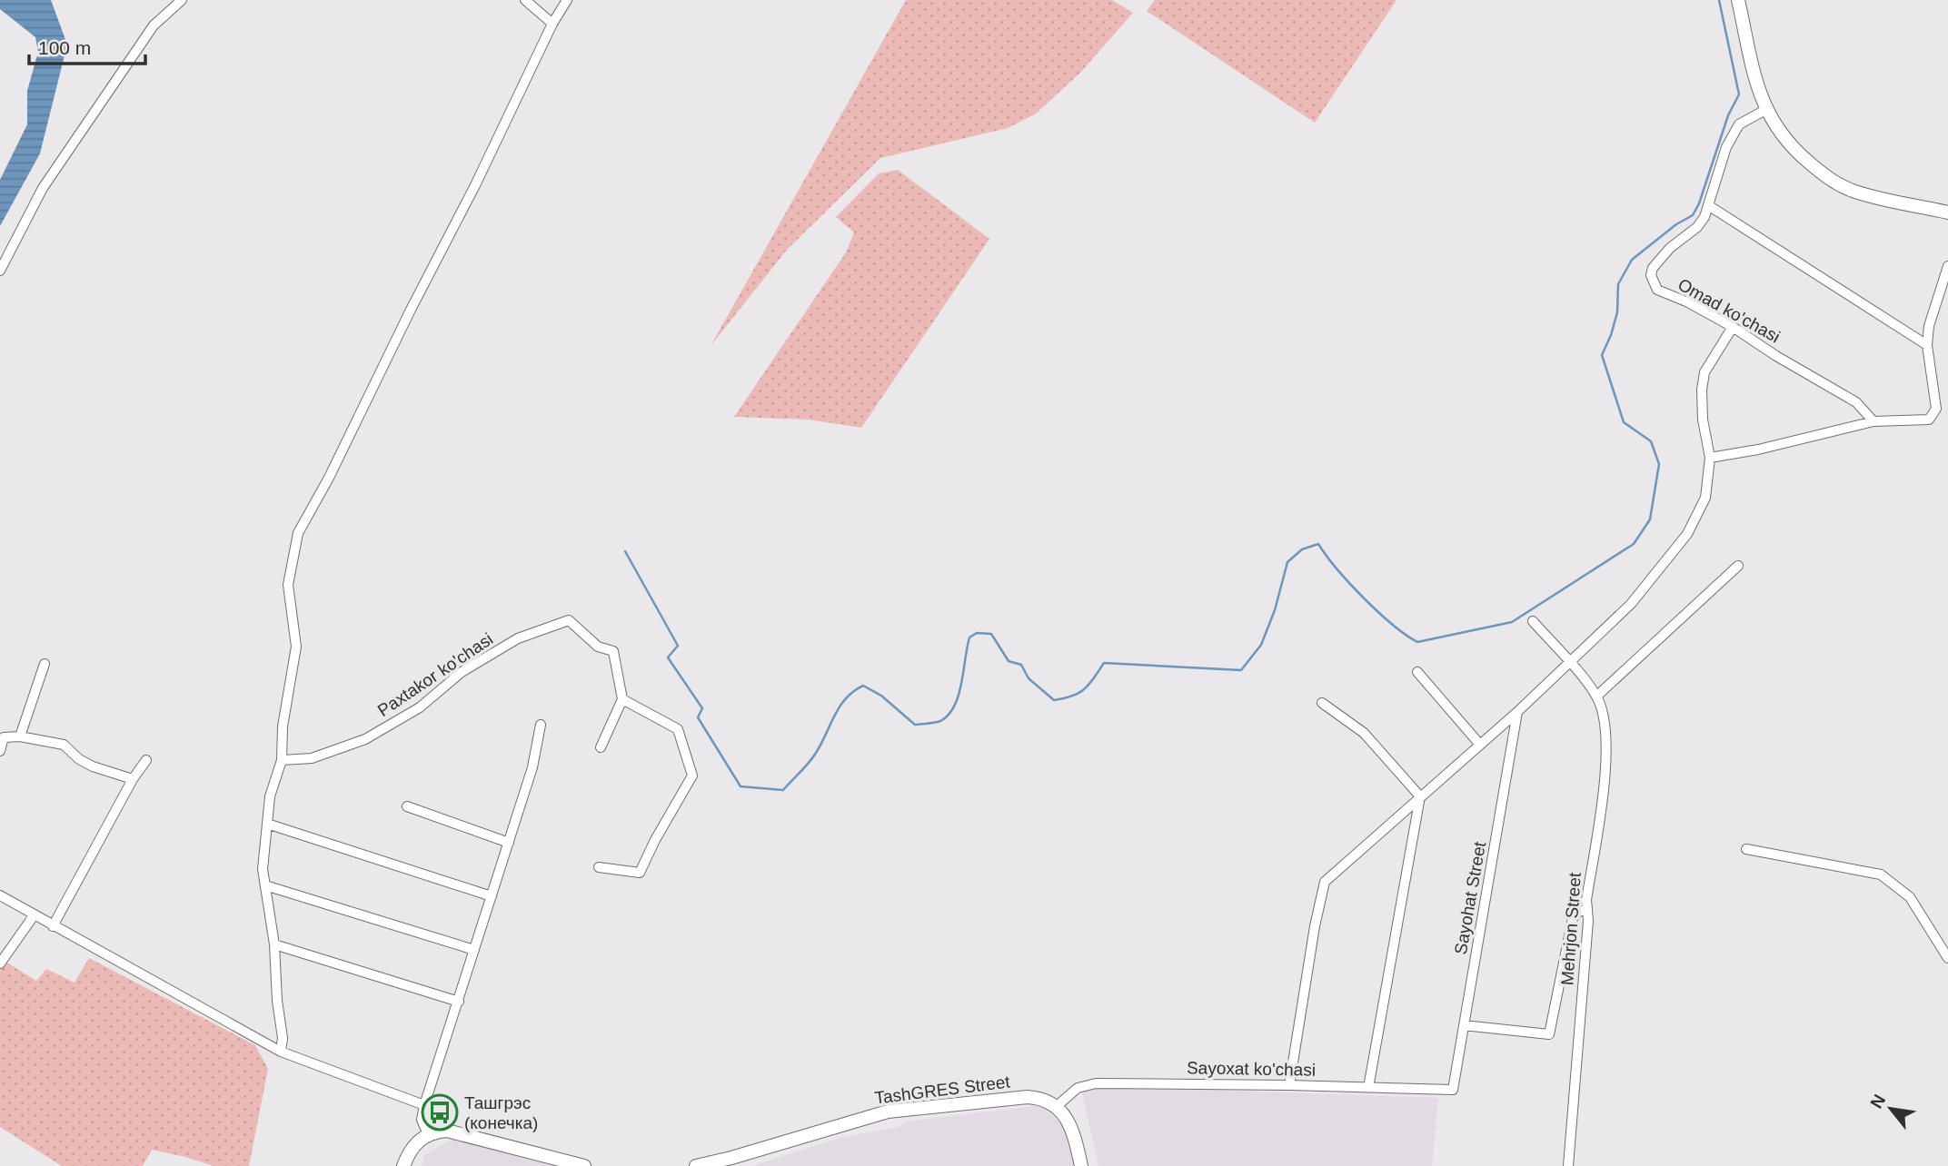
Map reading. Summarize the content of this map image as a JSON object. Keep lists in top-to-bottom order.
{
  "streets": {
    "main road": ["TashGRES Street"],
    "street": [
      "Omad ko'chasi",
      "Paxtakor ko'chasi",
      "Sayohat Street",
      "Mehrjon Street",
      "Sayoxat ko'chasi"
    ]
  },
  "crossings": [
    ["Sayohat Street", "Sayoxat ko'chasi"],
    ["Sayoxat ko'chasi", "TashGRES Street"]
  ],
  "places": {
    "bus stop": ["Ташгрэс (конечка)"]
  },
  "scale_bar": "100 m",
  "north": "top left"
}
